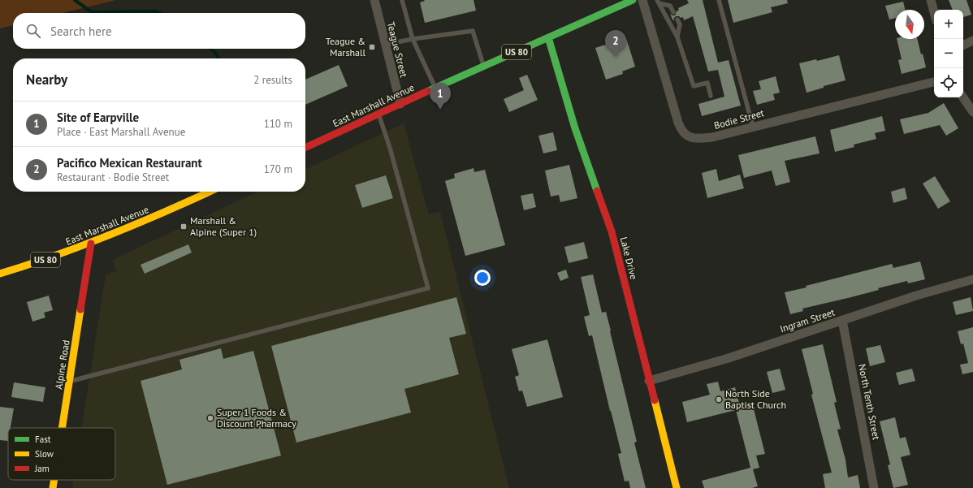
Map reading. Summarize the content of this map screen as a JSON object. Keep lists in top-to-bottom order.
{
  "streets": {
    "main road": [
      "US 80",
      "East Marshall Avenue",
      "Lake Drive",
      "Alpine Road"
    ],
    "street": [
      "Teague Street",
      "Bodie Street",
      "Ingram Street",
      "North Tenth Street"
    ]
  },
  "crossings": [
    ["Teague Street", "East Marshall Avenue"],
    ["East Marshall Avenue", "Lake Drive"],
    ["East Marshall Avenue", "Alpine Road"],
    ["Lake Drive", "Ingram Street"],
    ["Ingram Street", "North Tenth Street"]
  ],
  "places": {
    "transit": ["Teague & Marshall", "Marshall & Alpine (Super 1)"],
    "other": ["North Side Baptist Church", "Super 1 Foods & Discount Pharmacy"]
  },
  "legend": ["Fast", "Slow", "Jam"],
  "north": "bottom",
  "page": {
    "map_buttons": ["+", "−"],
    "search": "Search here",
    "pins": ["2", "1"],
    "heading": ["Nearby", "2 results"],
    "list": [
      {
        "mark": "1",
        "name": "Site of Earpville",
        "note": "Place · East Marshall Avenue",
        "value": "110 m"
      },
      {
        "mark": "2",
        "name": "Pacifico Mexican Restaurant",
        "note": "Restaurant · Bodie Street",
        "value": "170 m"
      }
    ]
  }
}
